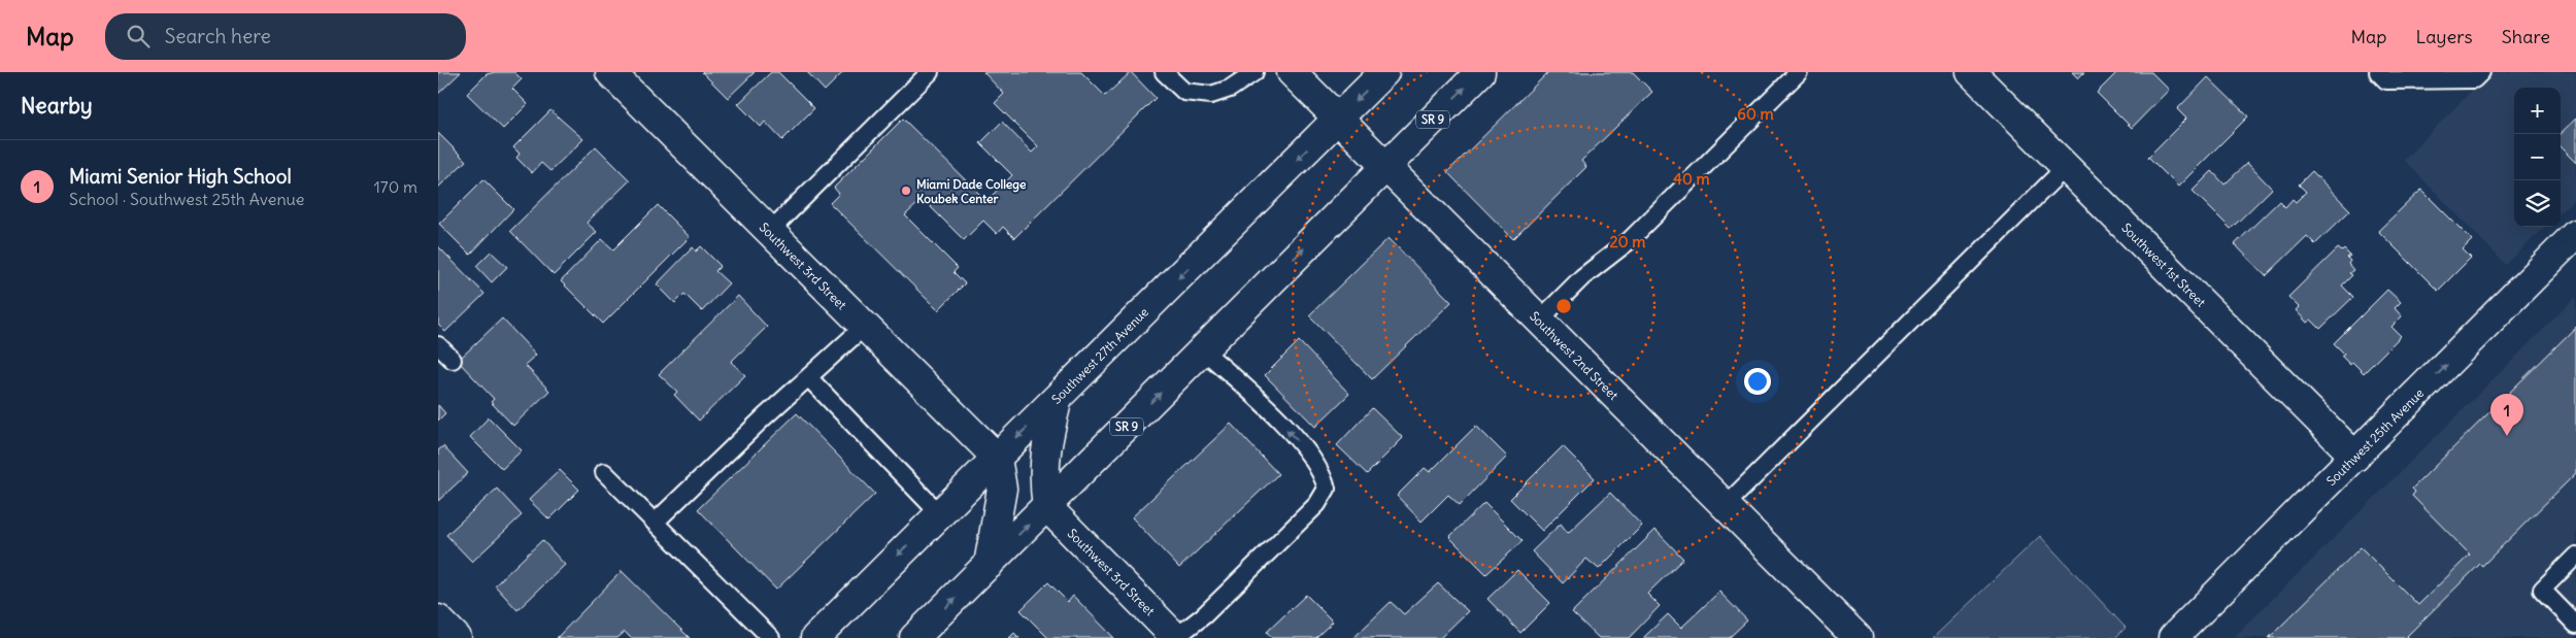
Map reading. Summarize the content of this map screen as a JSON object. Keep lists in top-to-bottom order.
{
  "streets": {
    "main road": [
      "SR 9",
      "Southwest 1st Street",
      "Southwest 3rd Street",
      "Southwest 27th Avenue",
      "Southwest 2nd Street",
      "Southwest 25th Avenue"
    ]
  },
  "crossings": [
    ["SR 9", "Southwest 3rd Street"],
    ["SR 9", "Southwest 2nd Street"],
    ["Southwest 1st Street", "Southwest 25th Avenue"],
    ["Southwest 3rd Street", "Southwest 27th Avenue"],
    ["Southwest 27th Avenue", "Southwest 2nd Street"]
  ],
  "one_way": ["Southwest 25th Avenue"],
  "places": ["Miami Dade College Koubek Center"],
  "page": {
    "header": "Map",
    "search": "Search here",
    "nav": ["Map", "Layers", "Share"],
    "heading": "Nearby",
    "map_buttons": ["+", "−"],
    "list": [
      {
        "mark": "1",
        "name": "Miami Senior High School",
        "note": "School · Southwest 25th Avenue",
        "value": "170 m"
      }
    ],
    "pins": "1"
  },
  "rings": ["60 m", "40 m", "20 m"]
}
